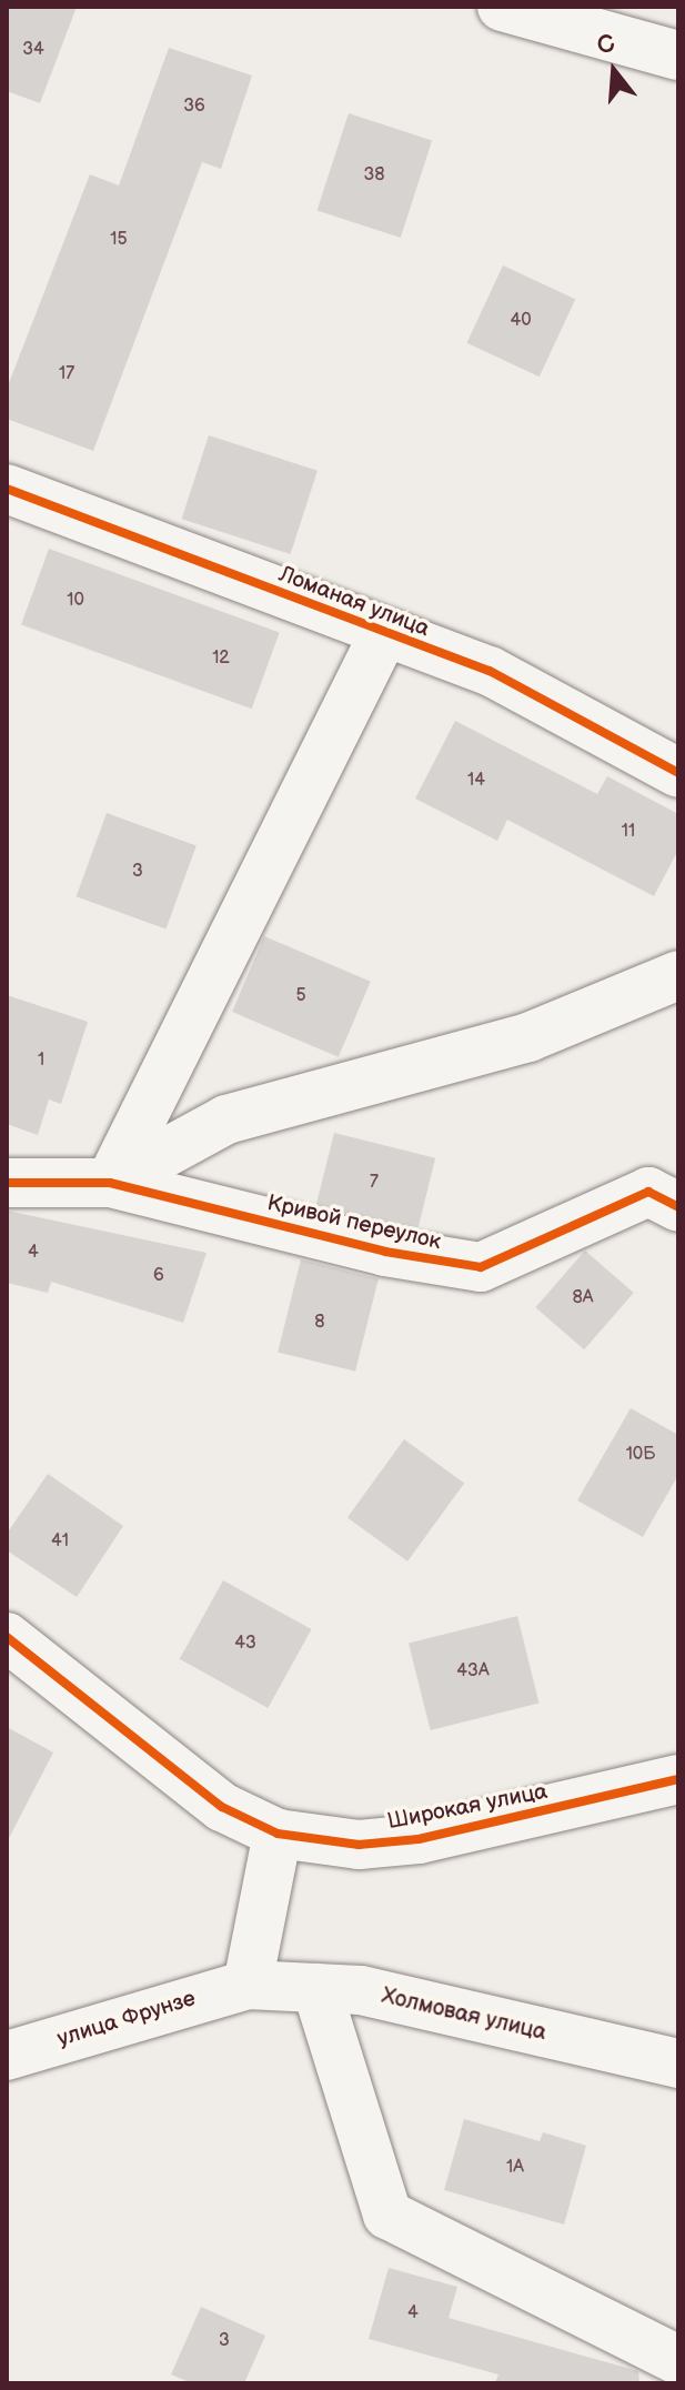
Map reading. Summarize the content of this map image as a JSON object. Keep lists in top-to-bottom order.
{
  "streets": {
    "street": [
      "Ломаная улица",
      "Кривой переулок",
      "Широкая улица",
      "Холмовая улица",
      "улица Фрунзе"
    ]
  },
  "crossings": [
    ["Ломаная улица", "Кривой переулок"],
    ["Холмовая улица", "улица Фрунзе"]
  ],
  "house_numbers": [
    "34",
    "36",
    "38",
    "15",
    "40",
    "17",
    "10",
    "12",
    "14",
    "11",
    "3",
    "5",
    "1",
    "7",
    "4",
    "6",
    "8А",
    "8",
    "10Б",
    "41",
    "43",
    "43А",
    "1А",
    "4",
    "3"
  ],
  "north": "top"
}
